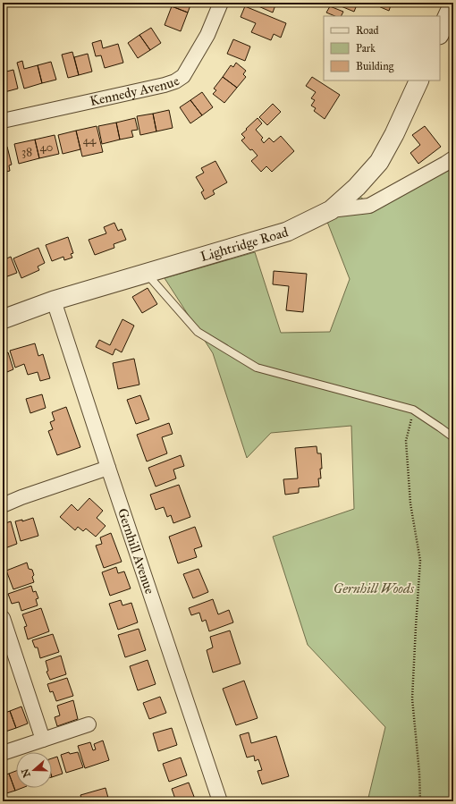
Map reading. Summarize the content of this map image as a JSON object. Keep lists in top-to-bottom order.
{
  "streets": {
    "street": ["Kennedy Avenue", "Lightridge Road", "Gernhill Avenue"]
  },
  "crossings": [
    ["Lightridge Road", "Gernhill Avenue"]
  ],
  "parks": ["Gernhill Woods"],
  "house_numbers": ["44", "40", "38"],
  "legend": ["Road", "Park", "Building"],
  "north": "left"
}
